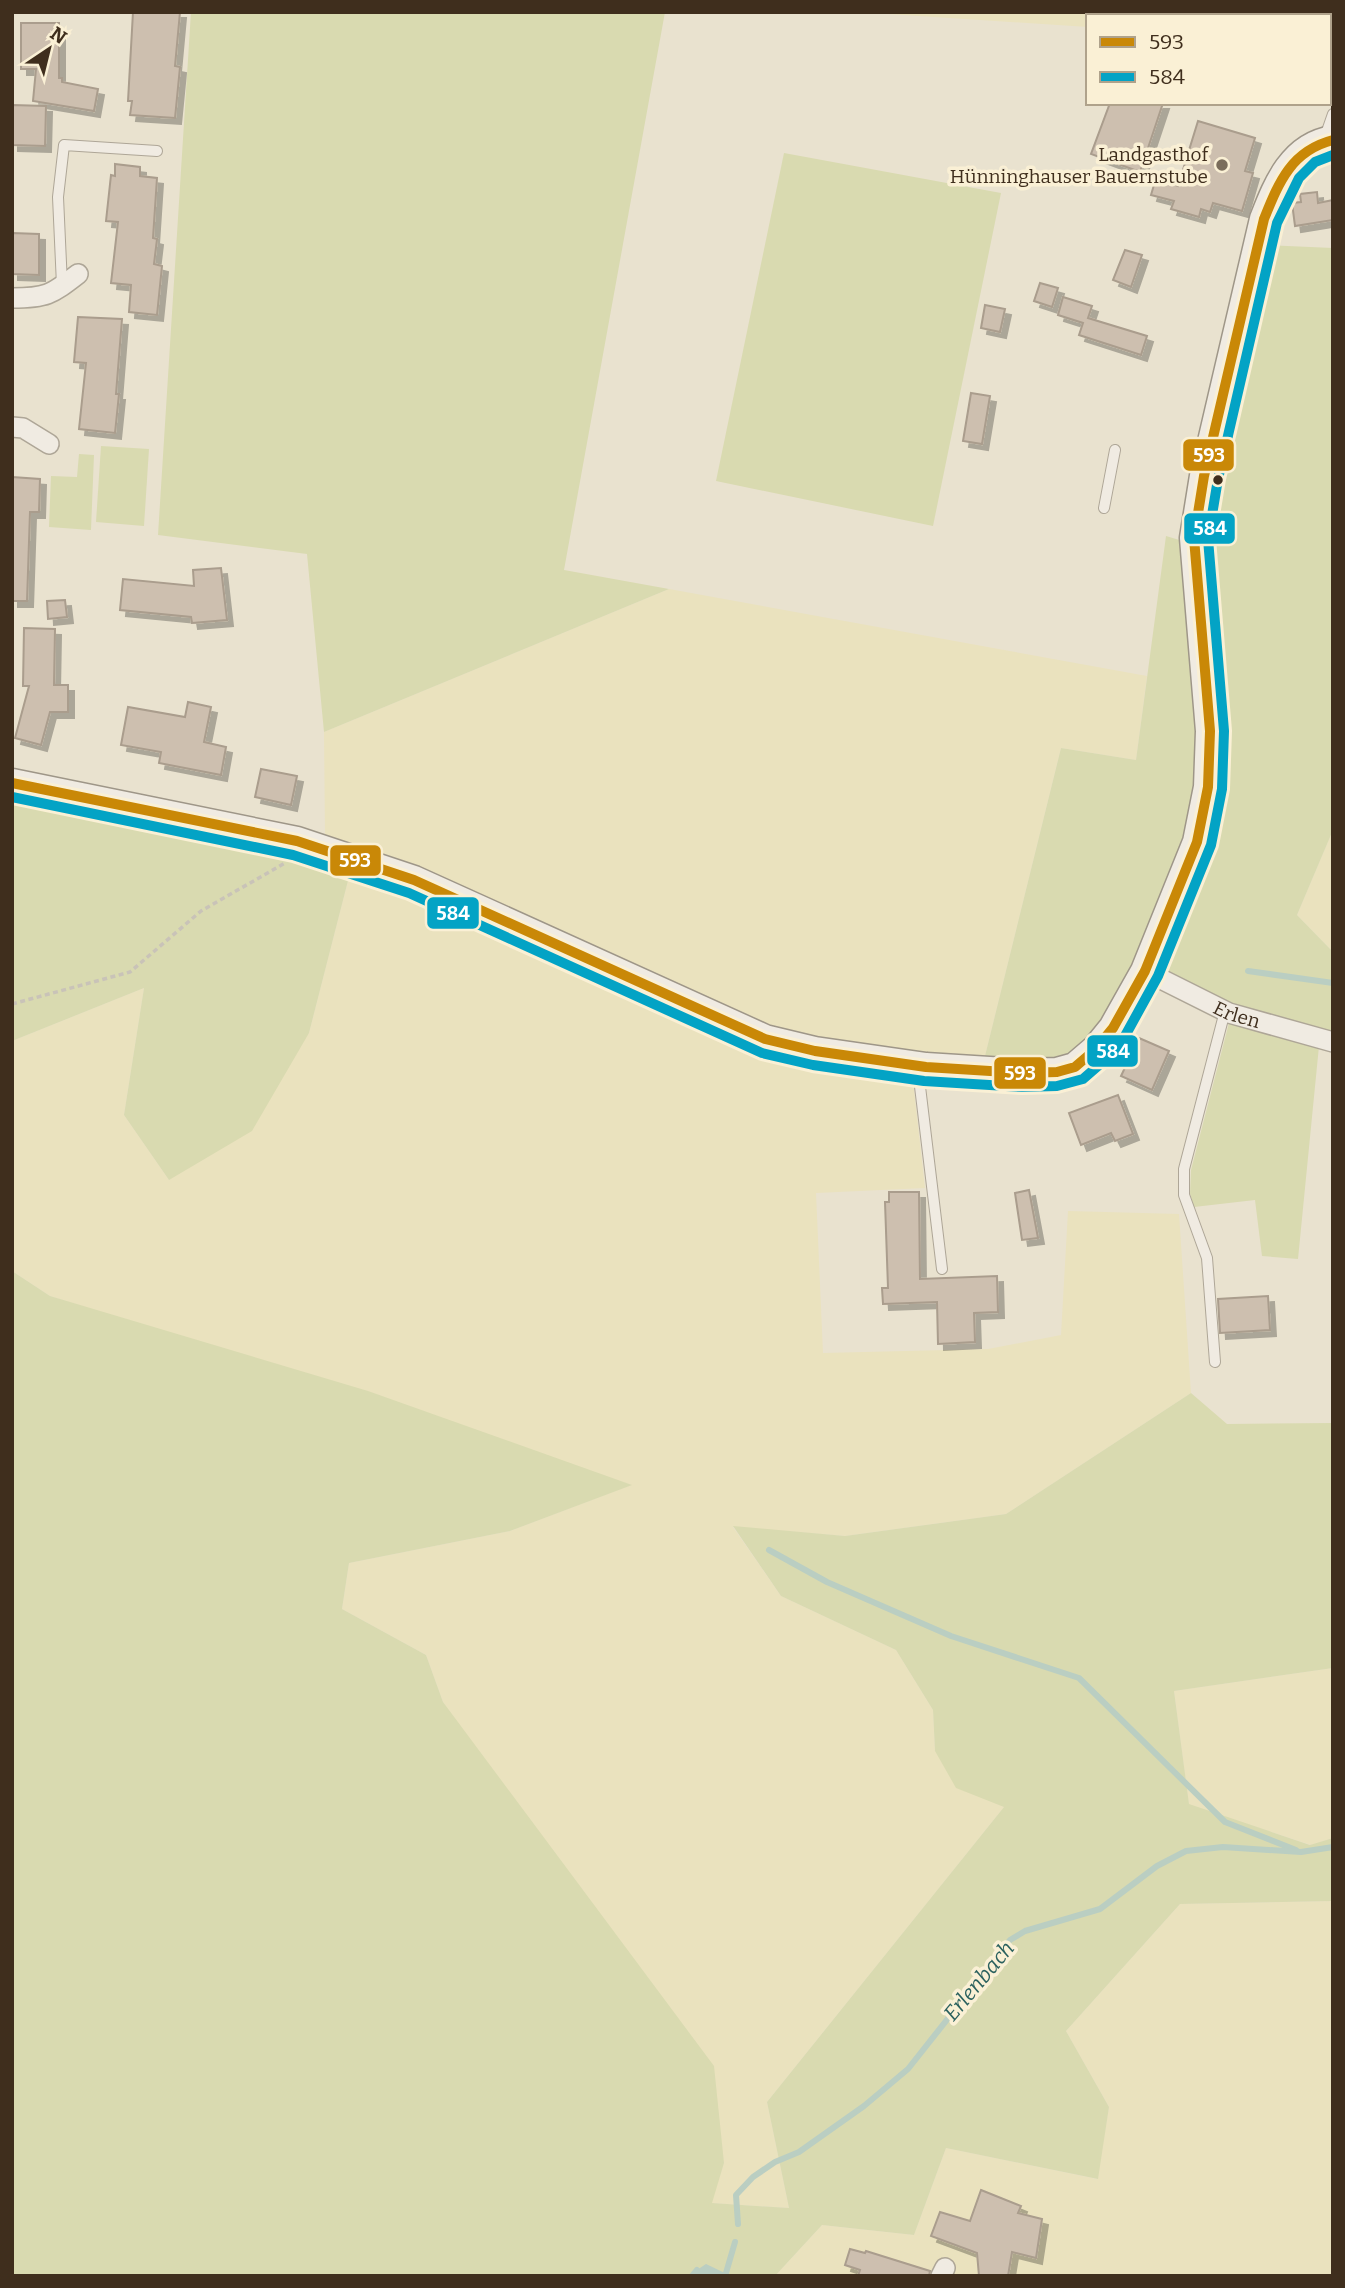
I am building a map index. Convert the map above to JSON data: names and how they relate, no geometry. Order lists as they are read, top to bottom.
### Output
{
  "streets": {
    "street": ["Erlen"]
  },
  "water": ["Erlenbach"],
  "places": ["Landgasthof Hünninghauser Bauernstube"],
  "lines": ["transit line 593", "transit line 584"],
  "legend": ["593", "584"],
  "north": "top right"
}
